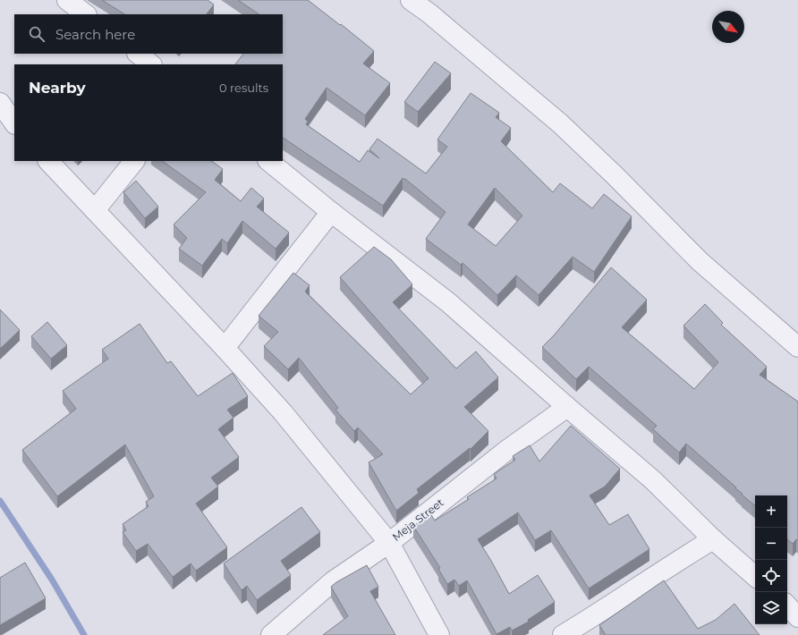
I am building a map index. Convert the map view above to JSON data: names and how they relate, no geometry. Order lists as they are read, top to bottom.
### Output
{
  "streets": {
    "street": ["Meja Street"]
  },
  "north": "bottom right",
  "page": {
    "search": "Search here",
    "heading": ["Nearby", "0 results"],
    "map_buttons": ["+", "−"]
  }
}
